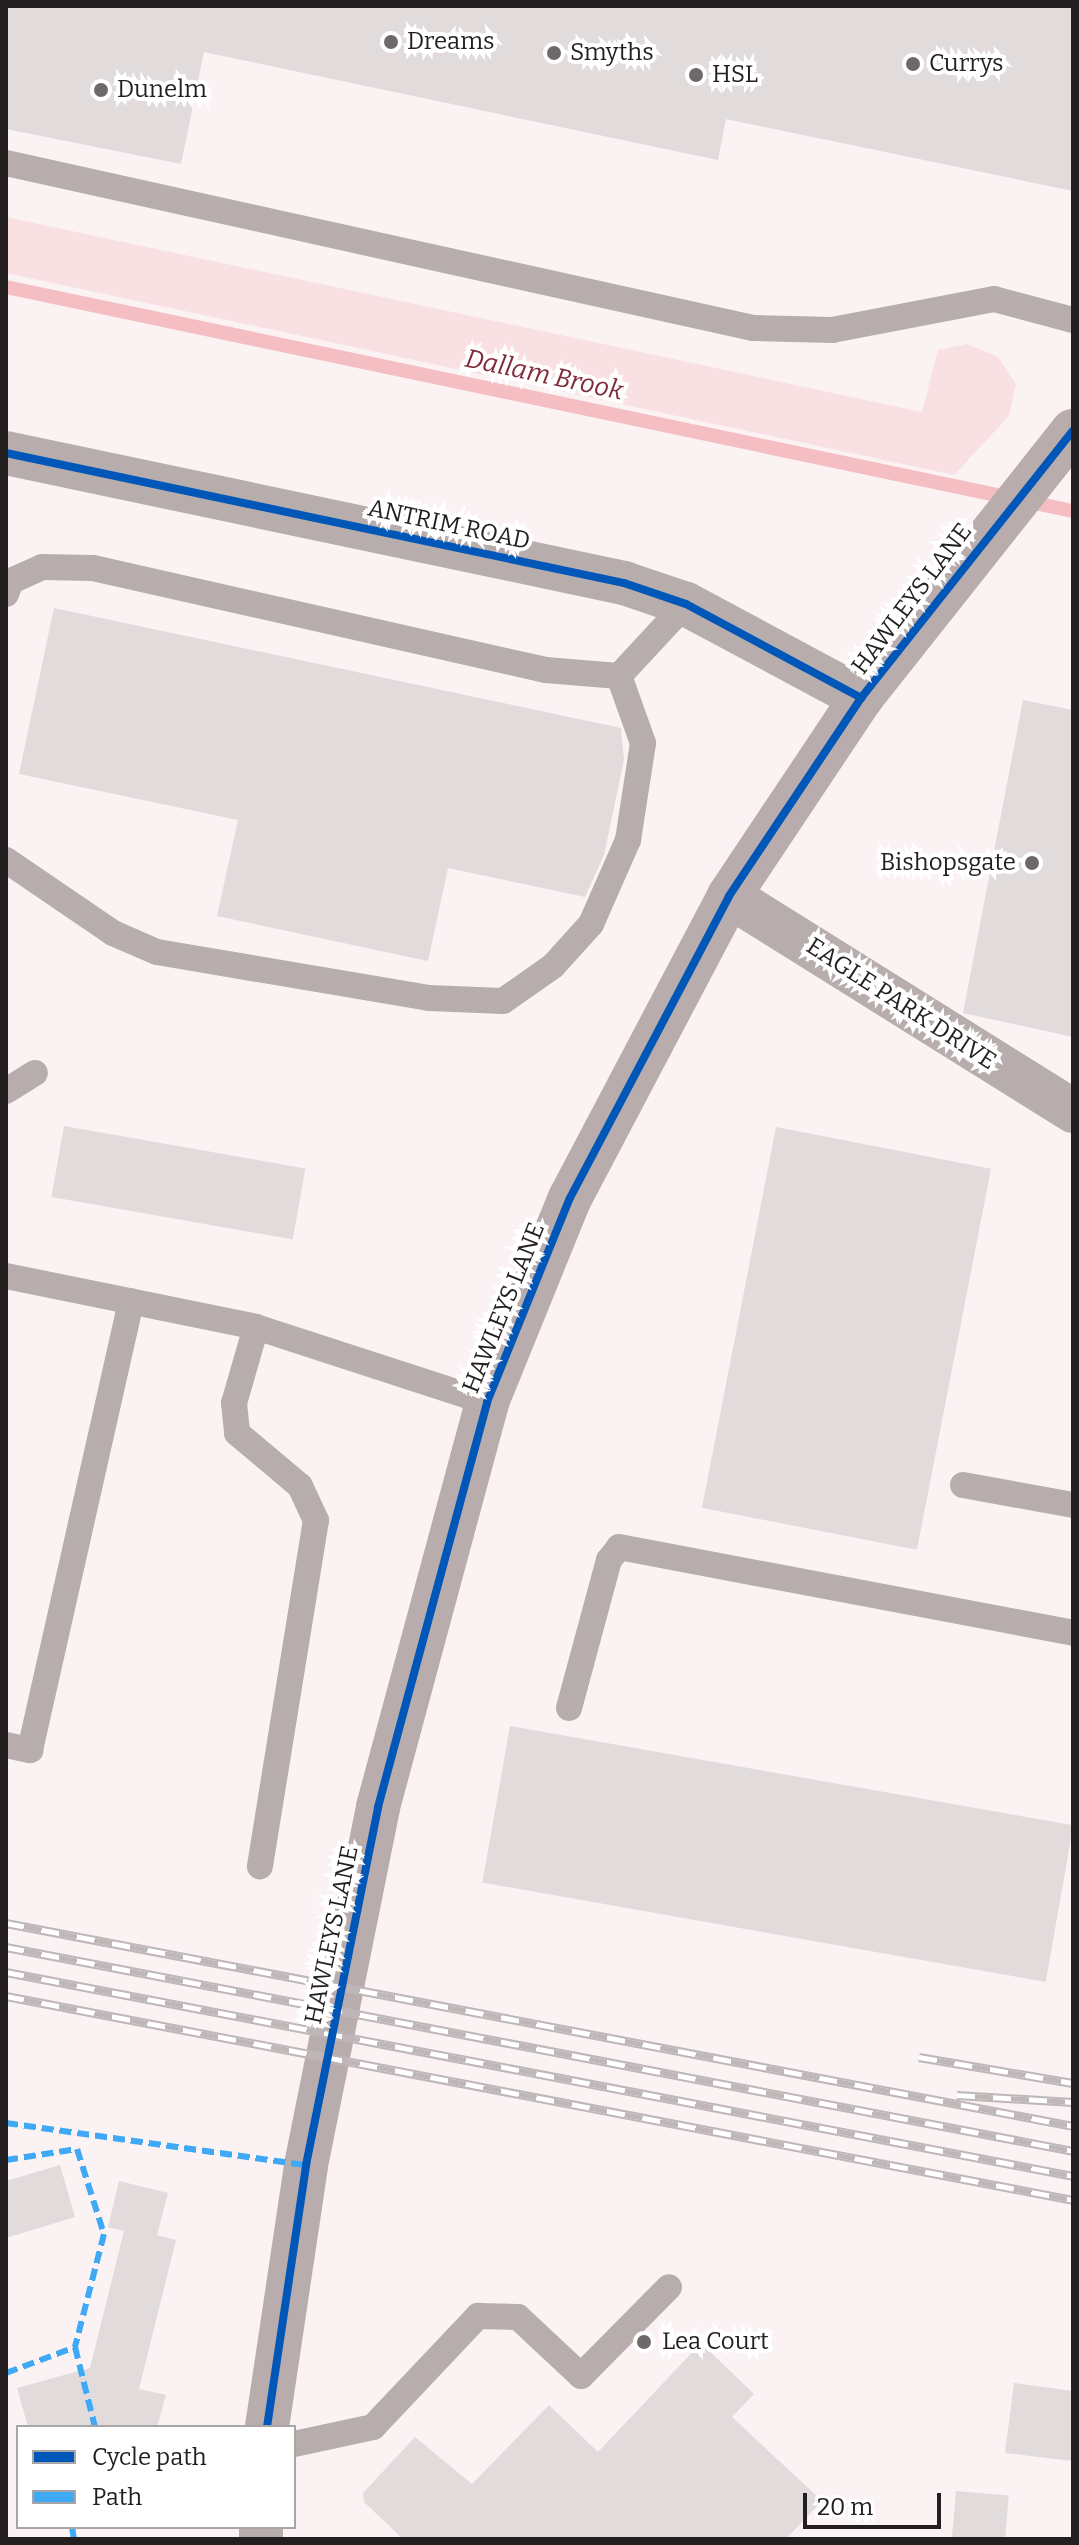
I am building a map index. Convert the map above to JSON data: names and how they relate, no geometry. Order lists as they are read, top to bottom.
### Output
{
  "streets": {
    "street": ["ANTRIM ROAD", "HAWLEYS LANE", "EAGLE PARK DRIVE"]
  },
  "crossings": [
    ["ANTRIM ROAD", "HAWLEYS LANE"],
    ["HAWLEYS LANE", "EAGLE PARK DRIVE"]
  ],
  "water": ["Dallam Brook"],
  "places": [
    "Dreams",
    "Smyths",
    "Currys",
    "HSL",
    "Dunelm",
    "Bishopsgate",
    "Lea Court"
  ],
  "legend": ["Cycle path", "Path"],
  "scale_bar": "20 m"
}
